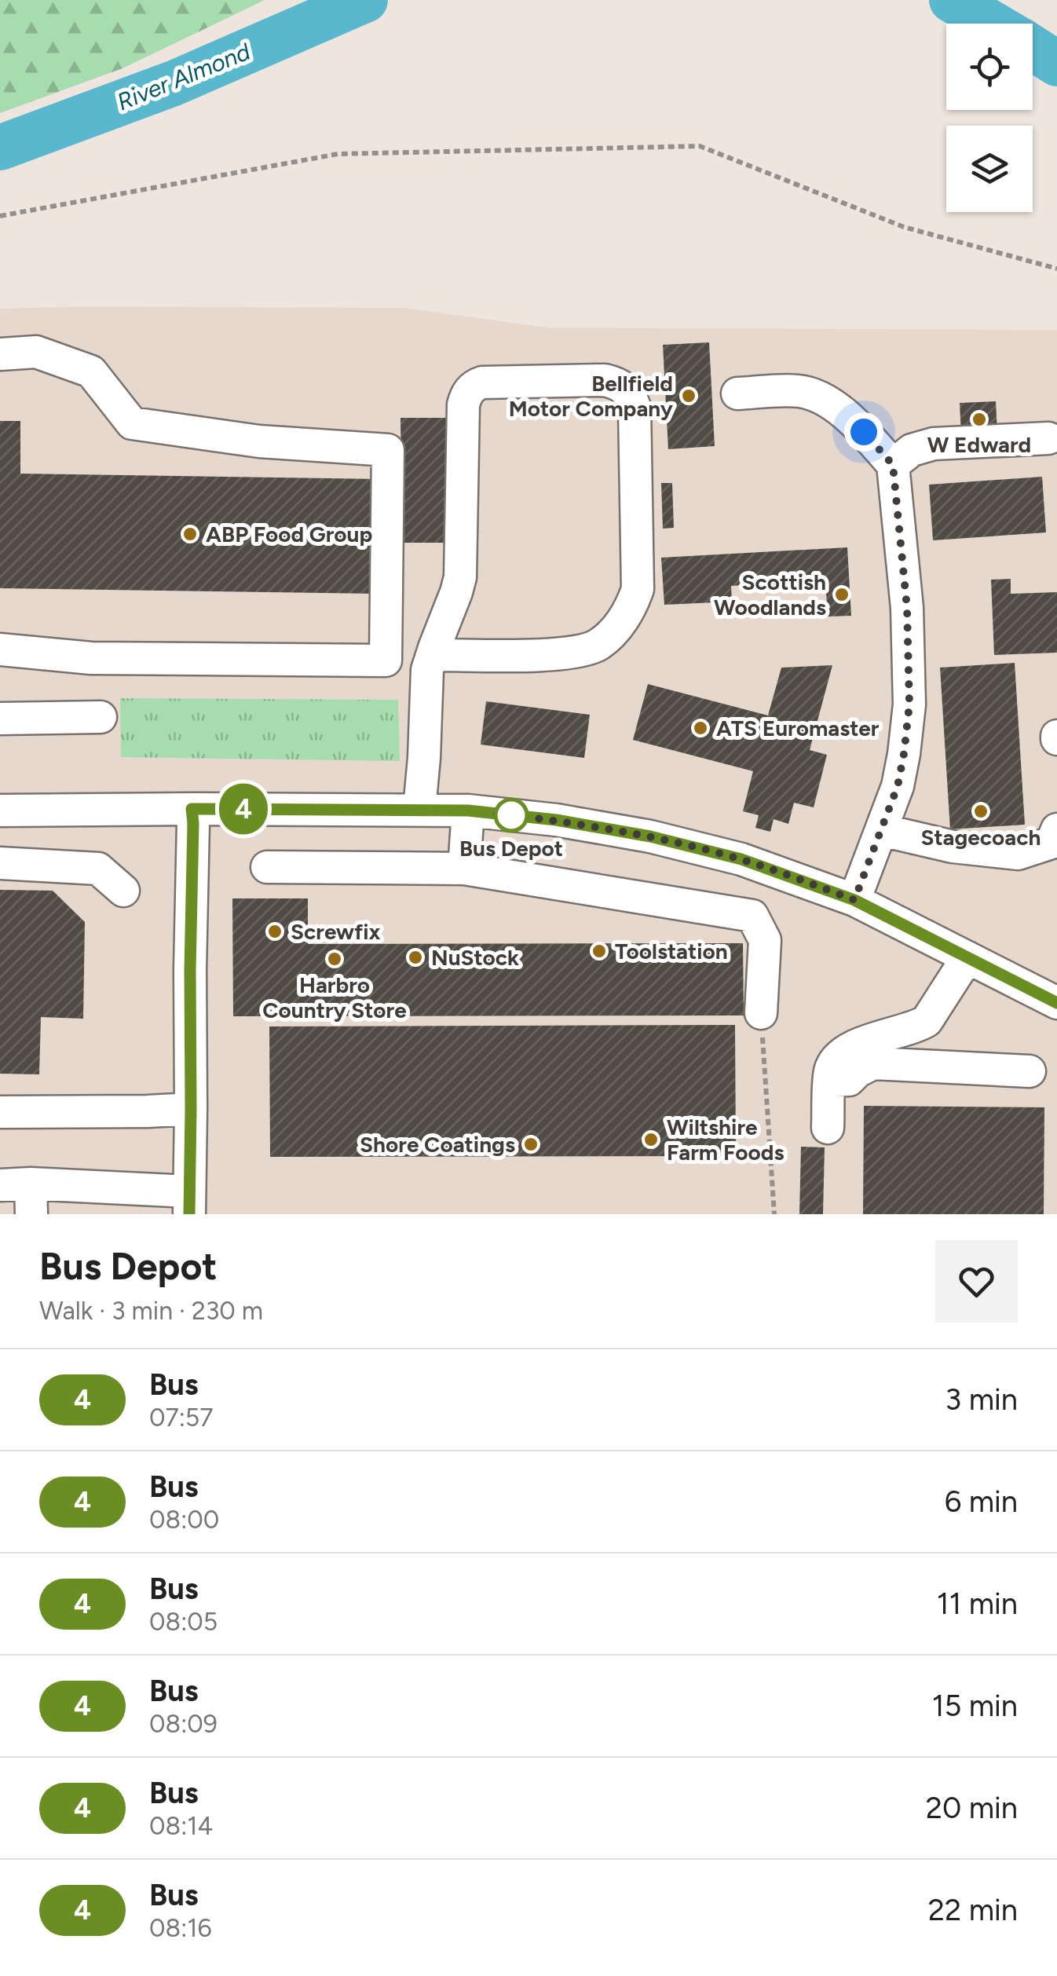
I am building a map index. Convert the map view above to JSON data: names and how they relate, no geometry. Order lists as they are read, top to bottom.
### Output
{
  "water": ["River Almond"],
  "places": [
    "Bellfield Motor Company",
    "W Edward",
    "ABP Food Group",
    "Scottish Woodlands",
    "ATS Euromaster",
    "Stagecoach",
    "Bus Depot",
    "Screwfix",
    "Toolstation",
    "NuStock",
    "Harbro Country Store",
    "Wiltshire Farm Foods",
    "Shore Coatings"
  ],
  "lines": ["bus line 4"],
  "page": {
    "on_map": "4",
    "heading": ["Bus Depot", "Walk · 3 min · 230 m"],
    "list": [
      {
        "mark": "4",
        "name": "Bus",
        "note": "07:57",
        "value": "3 min"
      },
      {
        "mark": "4",
        "name": "Bus",
        "note": "08:00",
        "value": "6 min"
      },
      {
        "mark": "4",
        "name": "Bus",
        "note": "08:05",
        "value": "11 min"
      },
      {
        "mark": "4",
        "name": "Bus",
        "note": "08:09",
        "value": "15 min"
      },
      {
        "mark": "4",
        "name": "Bus",
        "note": "08:14",
        "value": "20 min"
      },
      {
        "mark": "4",
        "name": "Bus",
        "note": "08:16",
        "value": "22 min"
      }
    ]
  }
}
